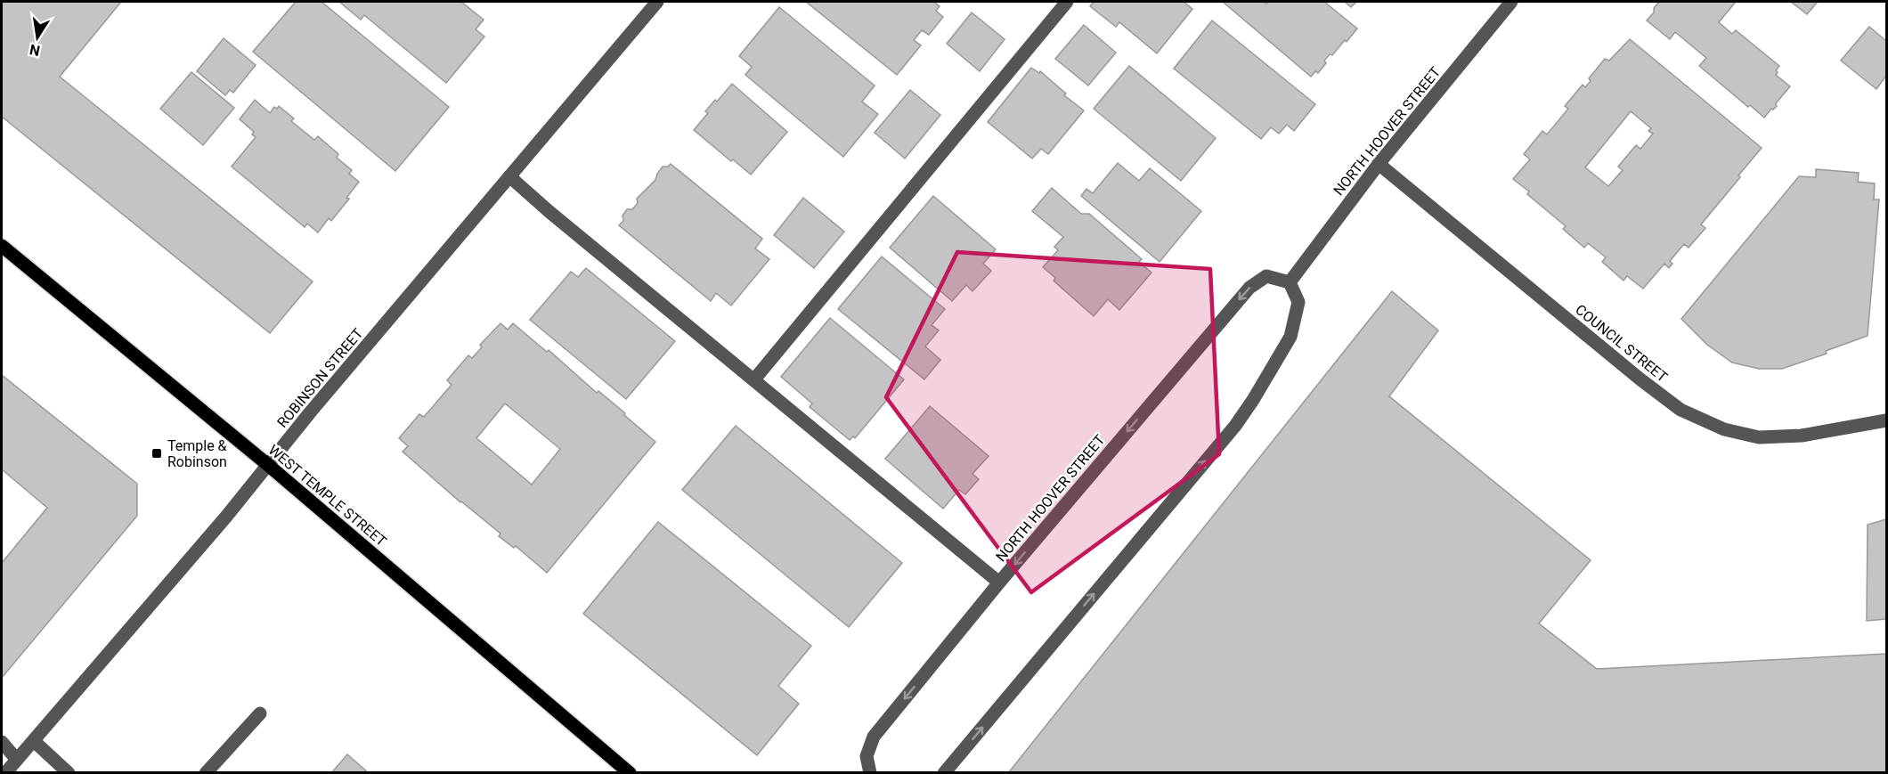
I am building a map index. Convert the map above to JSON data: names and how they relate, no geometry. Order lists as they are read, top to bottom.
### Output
{
  "streets": {
    "main road": ["WEST TEMPLE STREET"],
    "street": ["NORTH HOOVER STREET", "COUNCIL STREET", "ROBINSON STREET"]
  },
  "crossings": [
    ["NORTH HOOVER STREET", "COUNCIL STREET"],
    ["ROBINSON STREET", "WEST TEMPLE STREET"]
  ],
  "places": {
    "transit": ["Temple & Robinson"]
  },
  "north": "bottom"
}
